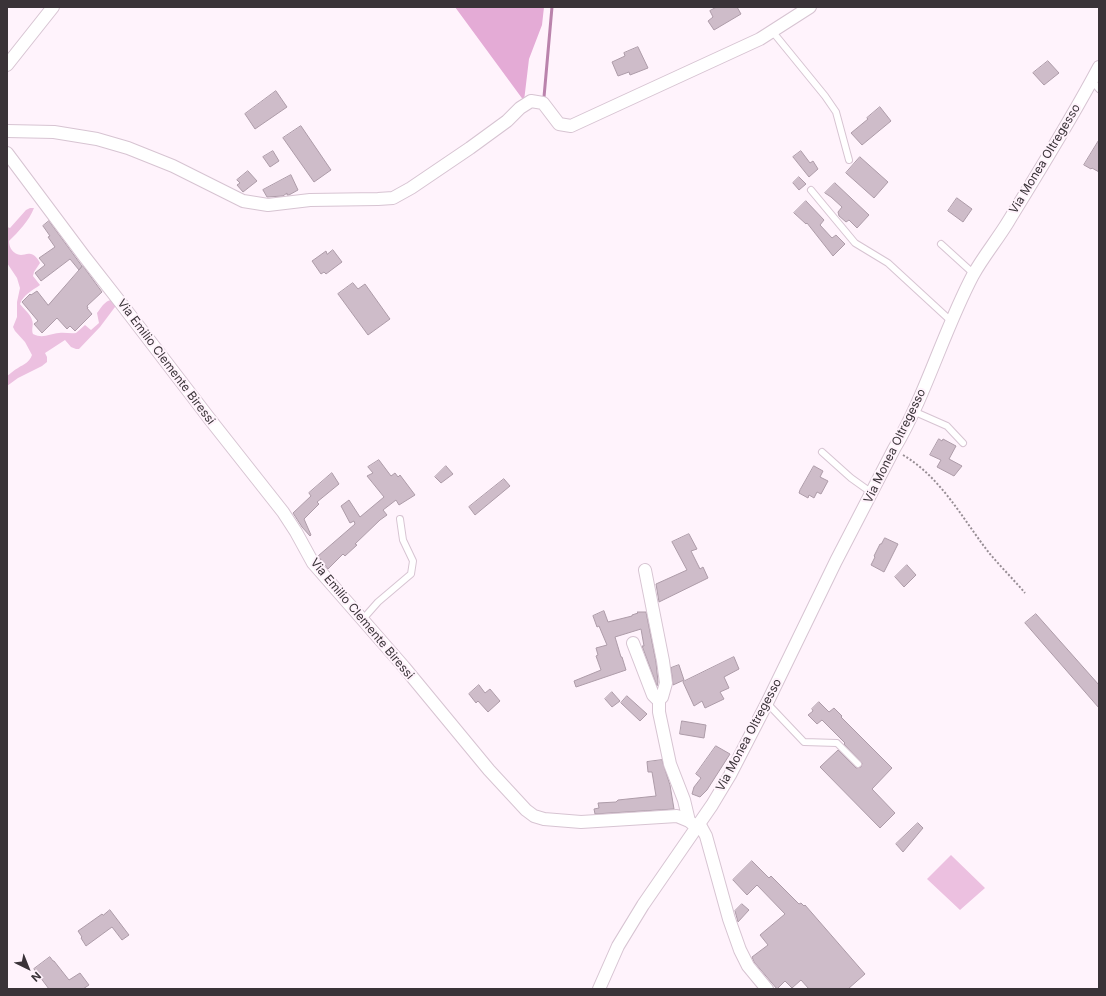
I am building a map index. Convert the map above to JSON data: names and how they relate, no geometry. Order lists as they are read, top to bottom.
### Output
{
  "streets": {
    "street": ["Via Monea Oltregesso", "Via Emilio Clemente Biressi"]
  },
  "crossings": [
    ["Via Monea Oltregesso", "Via Emilio Clemente Biressi"]
  ],
  "north": "bottom right"
}
